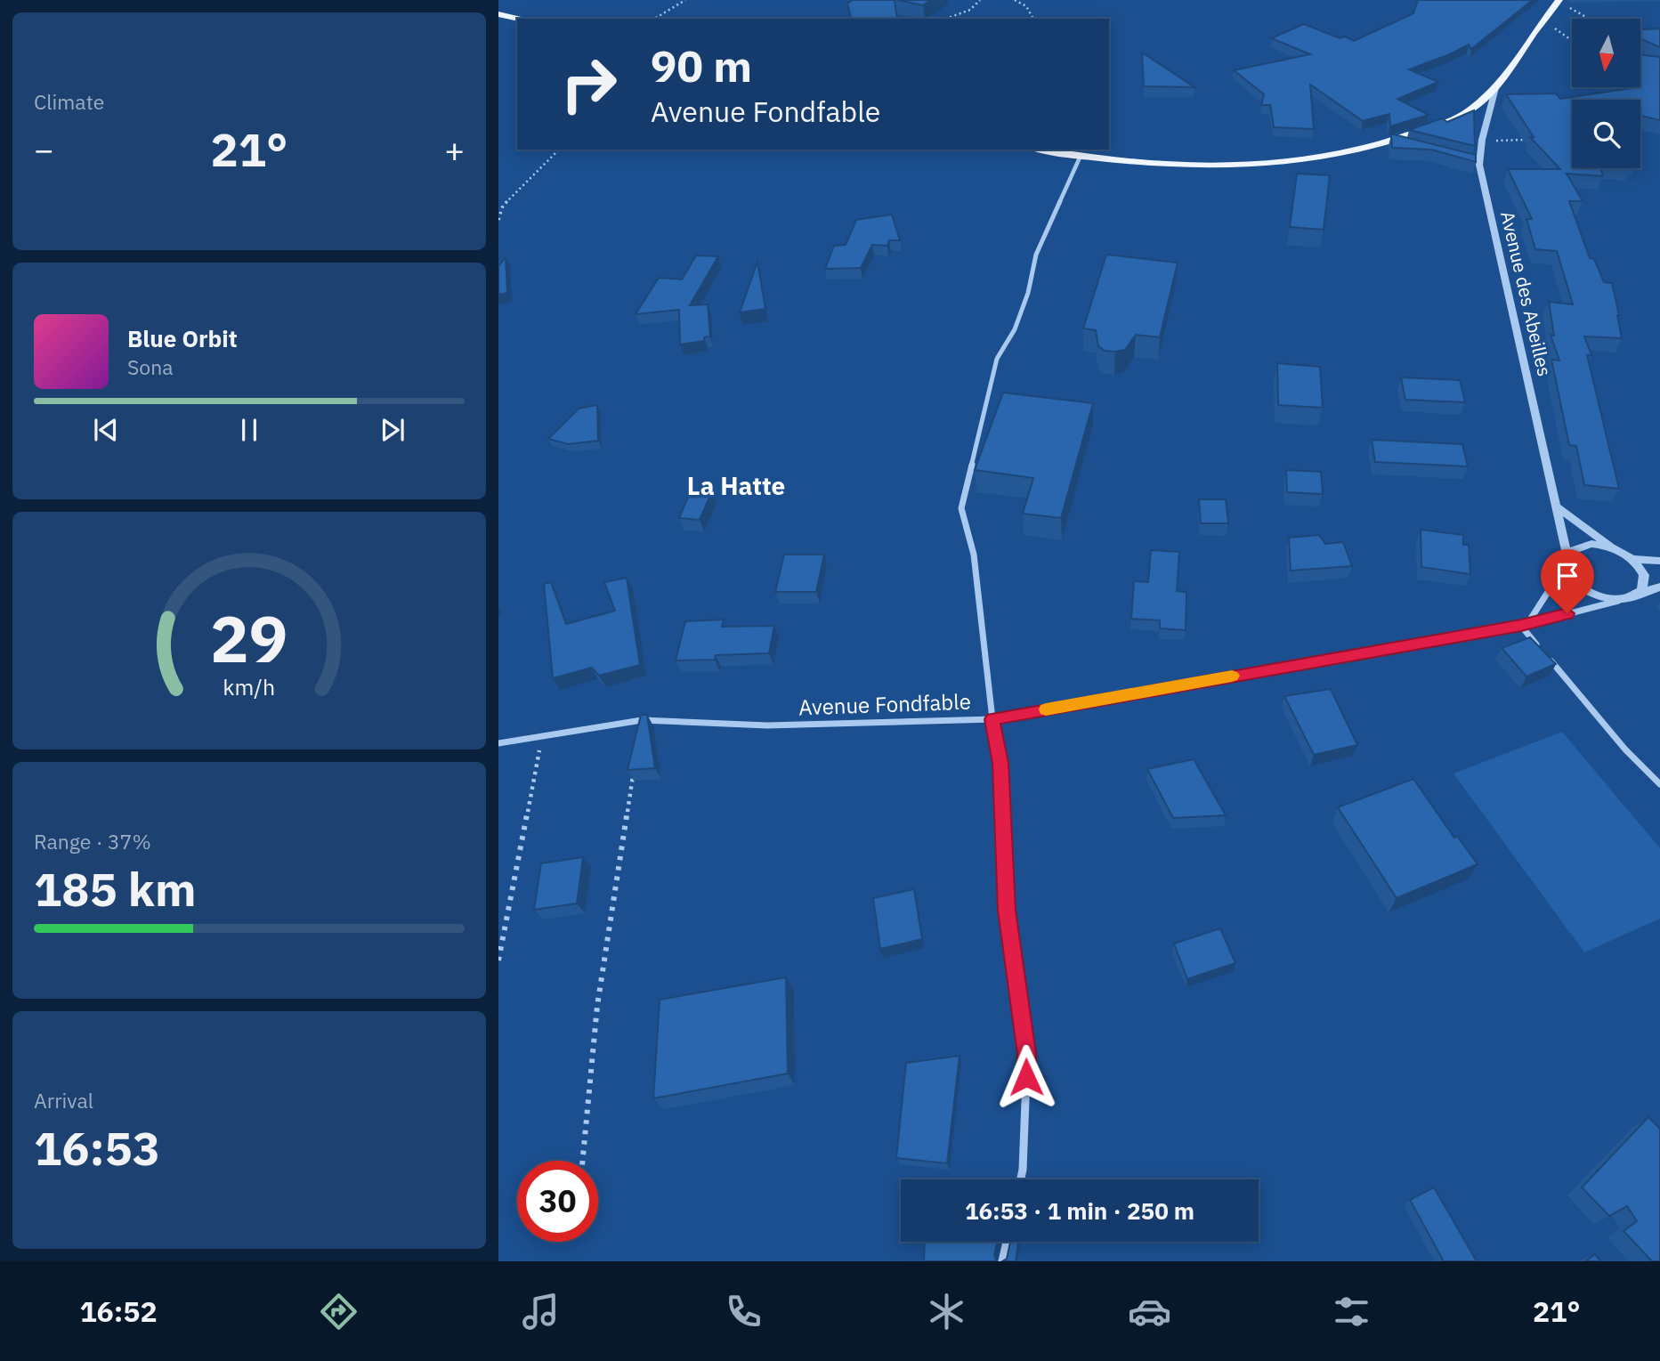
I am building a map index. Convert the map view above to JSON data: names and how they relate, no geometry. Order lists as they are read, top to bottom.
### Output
{
  "streets": {
    "street": ["Avenue des Abeilles", "Avenue Fondfable"]
  },
  "crossings": [
    ["Avenue des Abeilles", "Avenue Fondfable"]
  ],
  "districts": ["La Hatte"],
  "north": "bottom",
  "page": {
    "tile": [
      "Climate",
      ["Range · 37%", "185 km"],
      ["Arrival", "16:53"]
    ],
    "turn": ["90 m", "Avenue Fondfable"],
    "heat": ["−", "21°", "+"],
    "song": ["Blue Orbit", "Sona"],
    "limit": "30",
    "trip": "16:53 · 1 min · 250 m",
    "tabs": ["16:52", "21°"],
    "gauge": ["29", "km/h"]
  }
}
